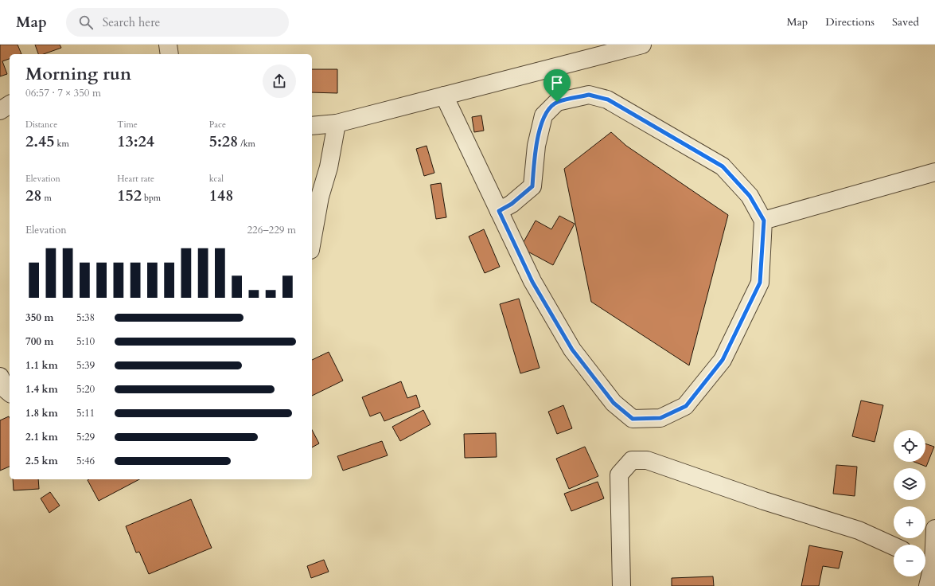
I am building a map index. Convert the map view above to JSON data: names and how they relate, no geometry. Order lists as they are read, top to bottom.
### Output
{
  "page": {
    "header": "Map",
    "search": "Search here",
    "nav": ["Map", "Directions", "Saved"],
    "heading": ["Morning run", "06:57 · 7 × 350 m"],
    "stats": [
      ["Distance", "2.45 km"],
      ["Time", "13:24"],
      ["Pace", "5:28 /km"],
      ["Elevation", "28 m"],
      ["Heart rate", "152 bpm"],
      ["kcal", "148"]
    ],
    "chart": ["Elevation", "226–229 m"],
    "list": [
      {
        "name": "350 m",
        "note": "5:38"
      },
      {
        "name": "700 m",
        "note": "5:10"
      },
      {
        "name": "1.1 km",
        "note": "5:39"
      },
      {
        "name": "1.4 km",
        "note": "5:20"
      },
      {
        "name": "1.8 km",
        "note": "5:11"
      },
      {
        "name": "2.1 km",
        "note": "5:29"
      },
      {
        "name": "2.5 km",
        "note": "5:46"
      }
    ],
    "map_buttons": ["+", "−"]
  }
}
